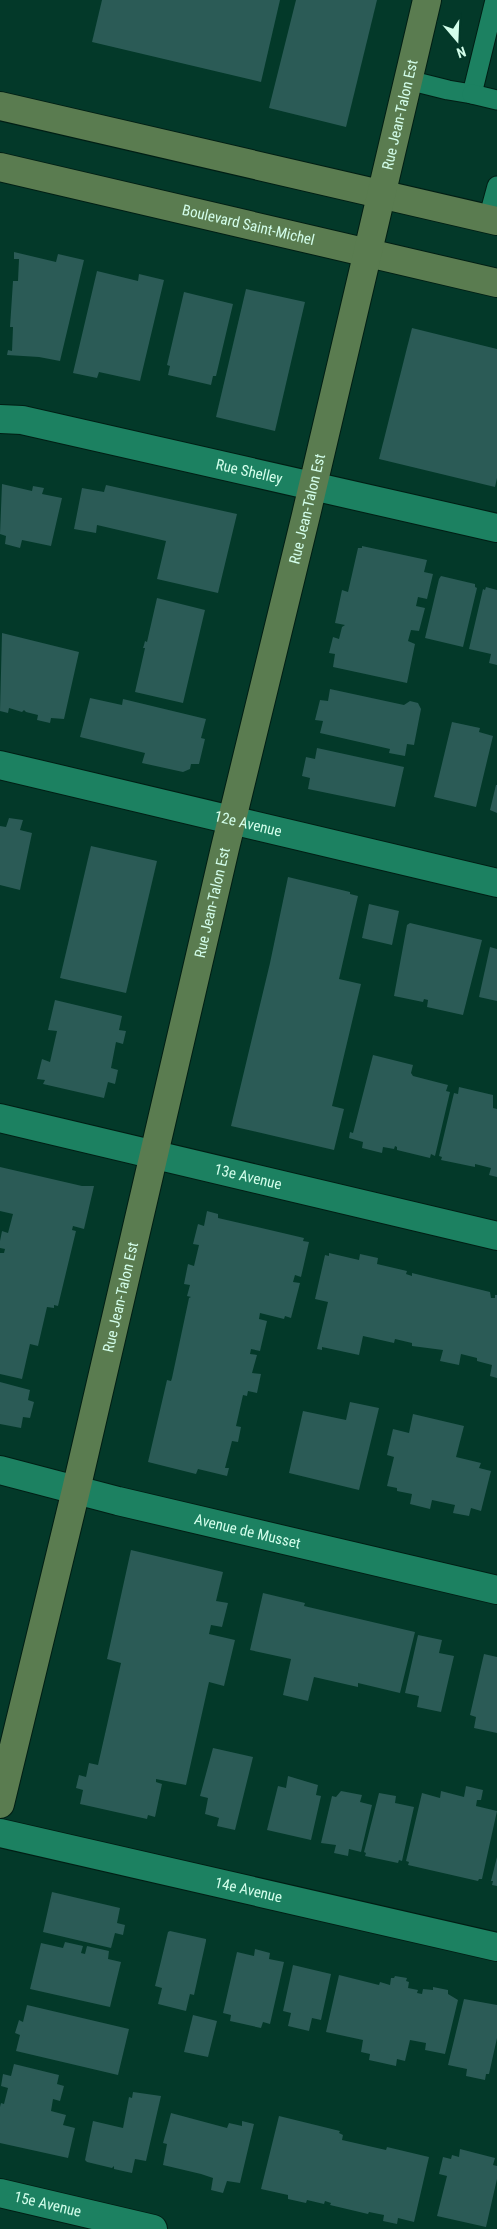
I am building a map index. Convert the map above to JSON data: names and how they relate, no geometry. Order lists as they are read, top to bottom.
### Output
{
  "streets": {
    "main road": ["Rue Jean-Talon Est", "Boulevard Saint-Michel"],
    "street": [
      "Rue Shelley",
      "12e Avenue",
      "13e Avenue",
      "Avenue de Musset",
      "14e Avenue",
      "15e Avenue"
    ]
  },
  "crossings": [
    ["Rue Jean-Talon Est", "Boulevard Saint-Michel"],
    ["Rue Jean-Talon Est", "Rue Shelley"],
    ["Rue Jean-Talon Est", "12e Avenue"],
    ["Rue Jean-Talon Est", "13e Avenue"],
    ["Rue Jean-Talon Est", "Avenue de Musset"]
  ],
  "north": "bottom"
}
